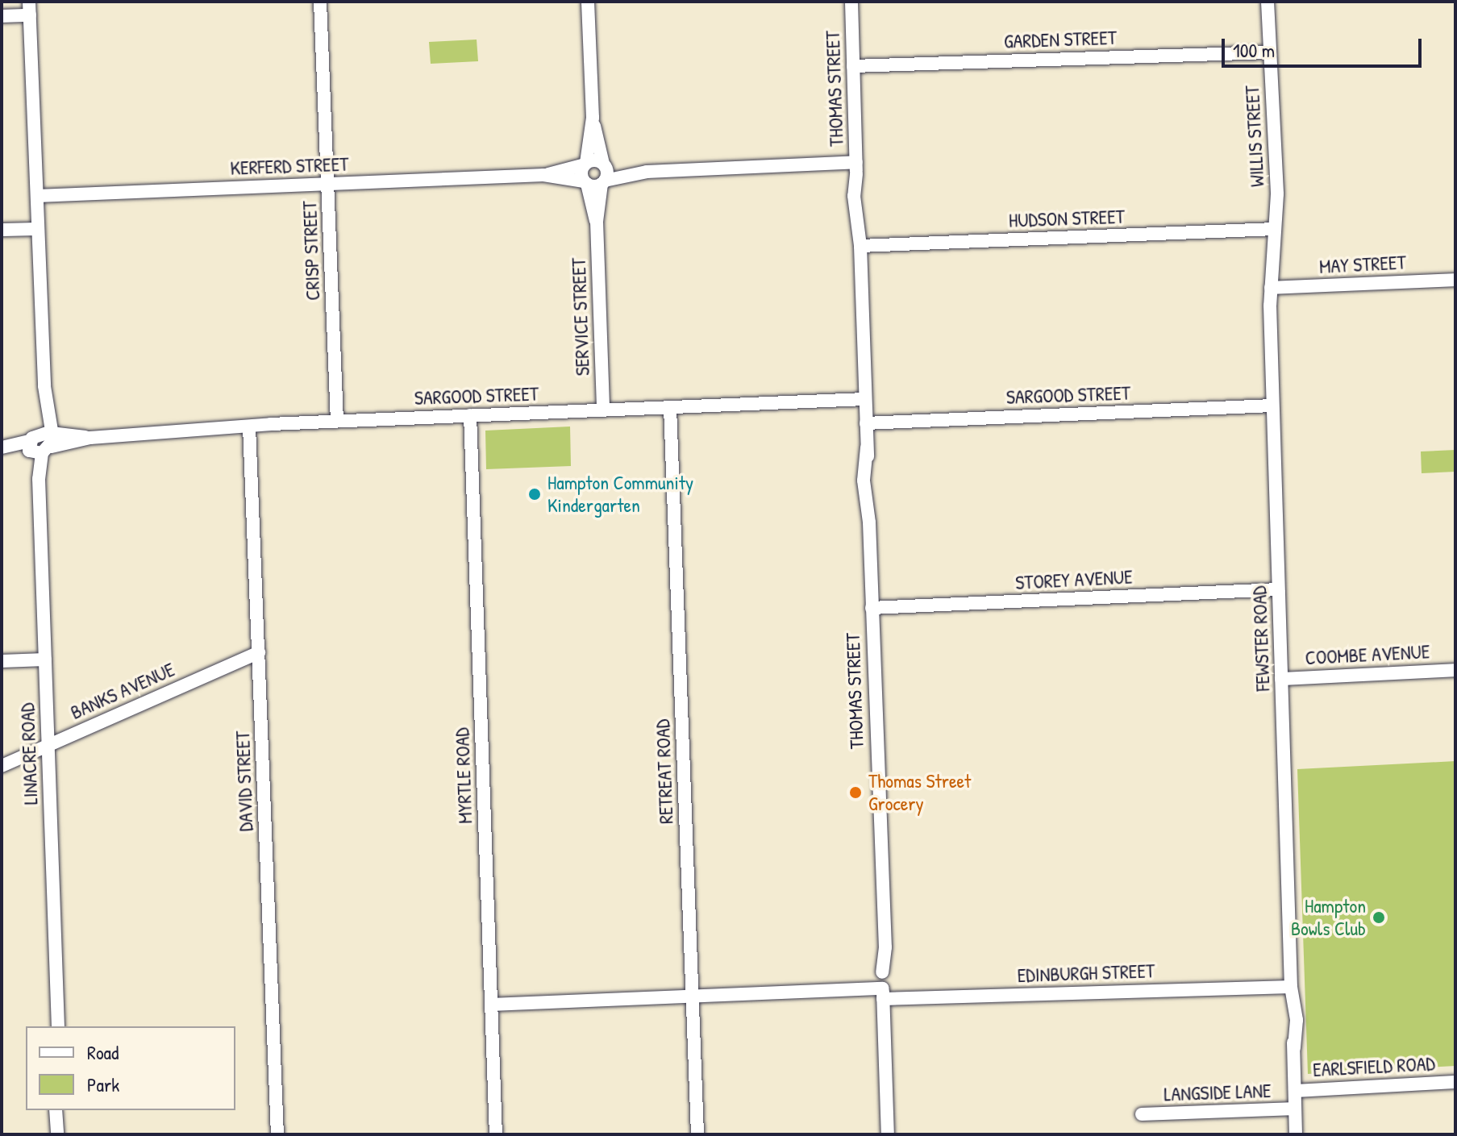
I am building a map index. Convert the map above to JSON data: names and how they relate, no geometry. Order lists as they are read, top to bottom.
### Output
{
  "streets": {
    "street": [
      "GARDEN STREET",
      "THOMAS STREET",
      "WILLIS STREET",
      "KERFERD STREET",
      "HUDSON STREET",
      "CRISP STREET",
      "MAY STREET",
      "SERVICE STREET",
      "SARGOOD STREET",
      "STOREY AVENUE",
      "FEWSTER ROAD",
      "COOMBE AVENUE",
      "BANKS AVENUE",
      "LINACRE ROAD",
      "RETREAT ROAD",
      "MYRTLE ROAD",
      "DAVID STREET",
      "EDINBURGH STREET",
      "EARLSFIELD ROAD",
      "LANGSIDE LANE"
    ]
  },
  "crossings": [
    ["GARDEN STREET", "THOMAS STREET"],
    ["GARDEN STREET", "WILLIS STREET"],
    ["THOMAS STREET", "HUDSON STREET"],
    ["THOMAS STREET", "SARGOOD STREET"],
    ["THOMAS STREET", "STOREY AVENUE"],
    ["THOMAS STREET", "EDINBURGH STREET"],
    ["WILLIS STREET", "HUDSON STREET"],
    ["WILLIS STREET", "MAY STREET"],
    ["WILLIS STREET", "FEWSTER ROAD"],
    ["KERFERD STREET", "CRISP STREET"],
    ["KERFERD STREET", "SERVICE STREET"],
    ["KERFERD STREET", "LINACRE ROAD"],
    ["CRISP STREET", "SARGOOD STREET"],
    ["MAY STREET", "FEWSTER ROAD"],
    ["SERVICE STREET", "SARGOOD STREET"],
    ["SARGOOD STREET", "FEWSTER ROAD"],
    ["SARGOOD STREET", "LINACRE ROAD"],
    ["SARGOOD STREET", "RETREAT ROAD"],
    ["SARGOOD STREET", "MYRTLE ROAD"],
    ["SARGOOD STREET", "DAVID STREET"],
    ["STOREY AVENUE", "FEWSTER ROAD"],
    ["FEWSTER ROAD", "COOMBE AVENUE"],
    ["FEWSTER ROAD", "EDINBURGH STREET"],
    ["FEWSTER ROAD", "EARLSFIELD ROAD"],
    ["FEWSTER ROAD", "LANGSIDE LANE"],
    ["BANKS AVENUE", "LINACRE ROAD"],
    ["BANKS AVENUE", "DAVID STREET"],
    ["RETREAT ROAD", "EDINBURGH STREET"],
    ["MYRTLE ROAD", "EDINBURGH STREET"]
  ],
  "places": ["Hampton Community Kindergarten", "Thomas Street Grocery", "Hampton Bowls Club"],
  "legend": ["Road", "Park"],
  "scale_bar": "100 m"
}
